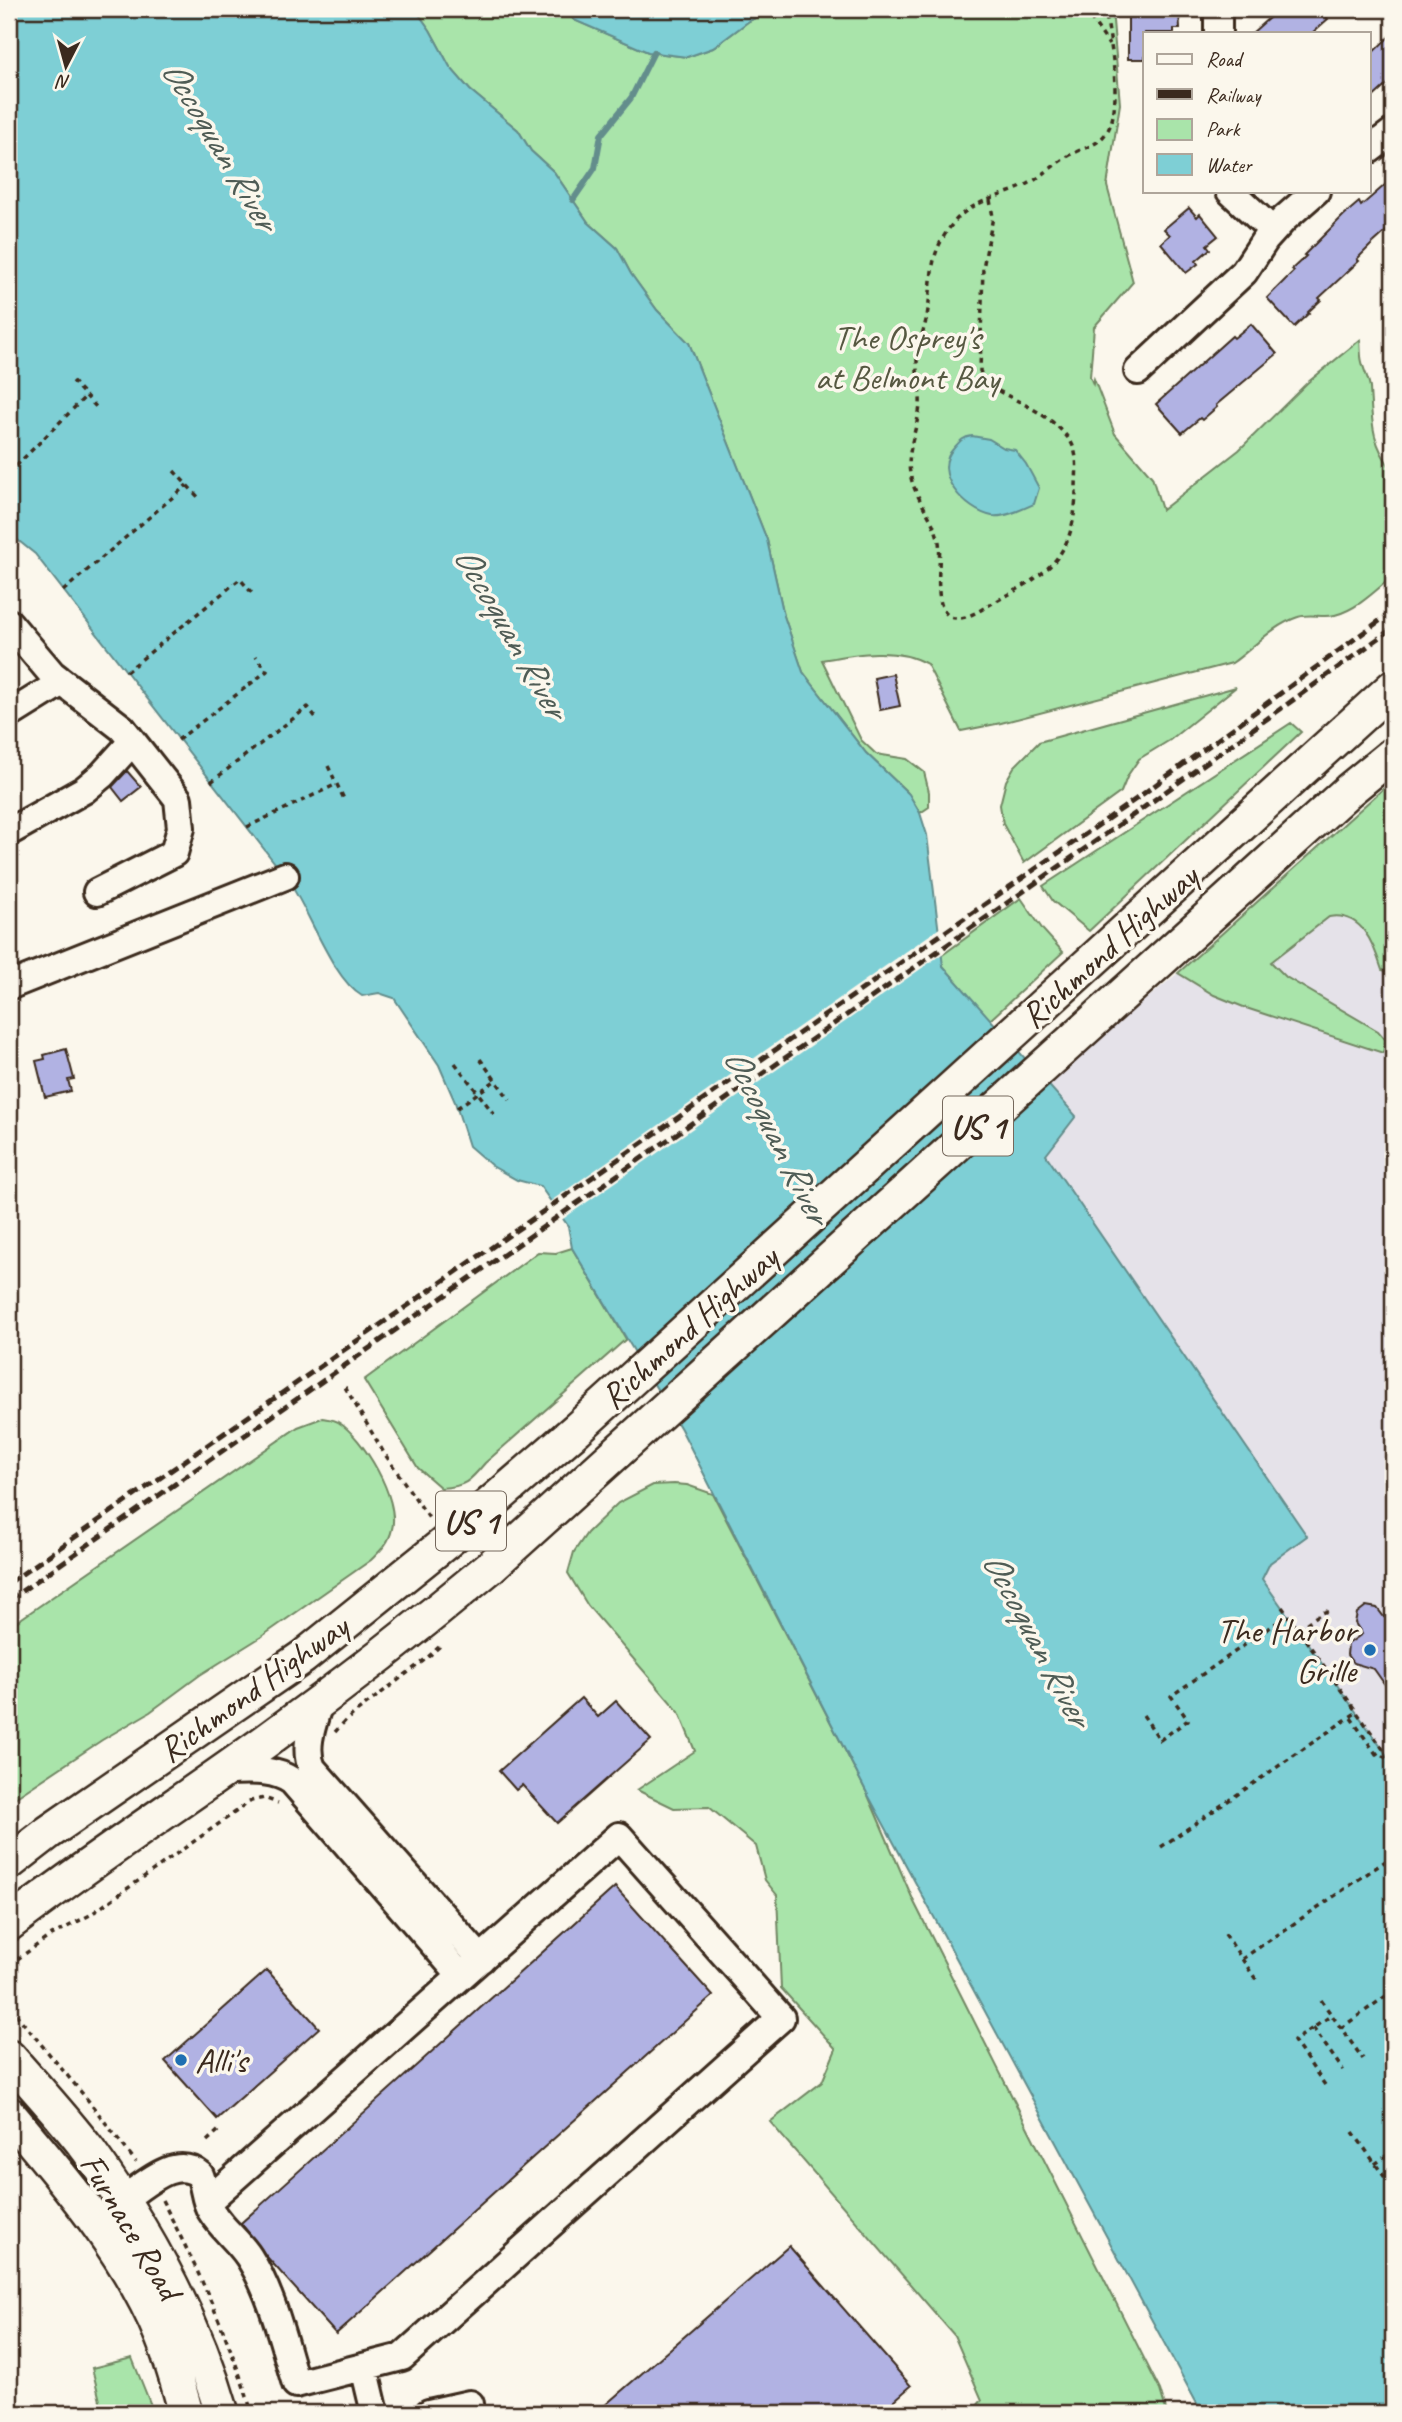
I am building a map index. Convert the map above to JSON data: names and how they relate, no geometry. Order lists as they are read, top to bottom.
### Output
{
  "streets": {
    "main road": ["Richmond Highway", "US 1", "Furnace Road"]
  },
  "water": ["Occoquan River"],
  "parks": ["The Osprey's at Belmont Bay"],
  "places": ["The Harbor Grille", "Alli's"],
  "legend": [
    "Road",
    "Railway",
    "Park",
    "Water"
  ],
  "north": "bottom"
}
